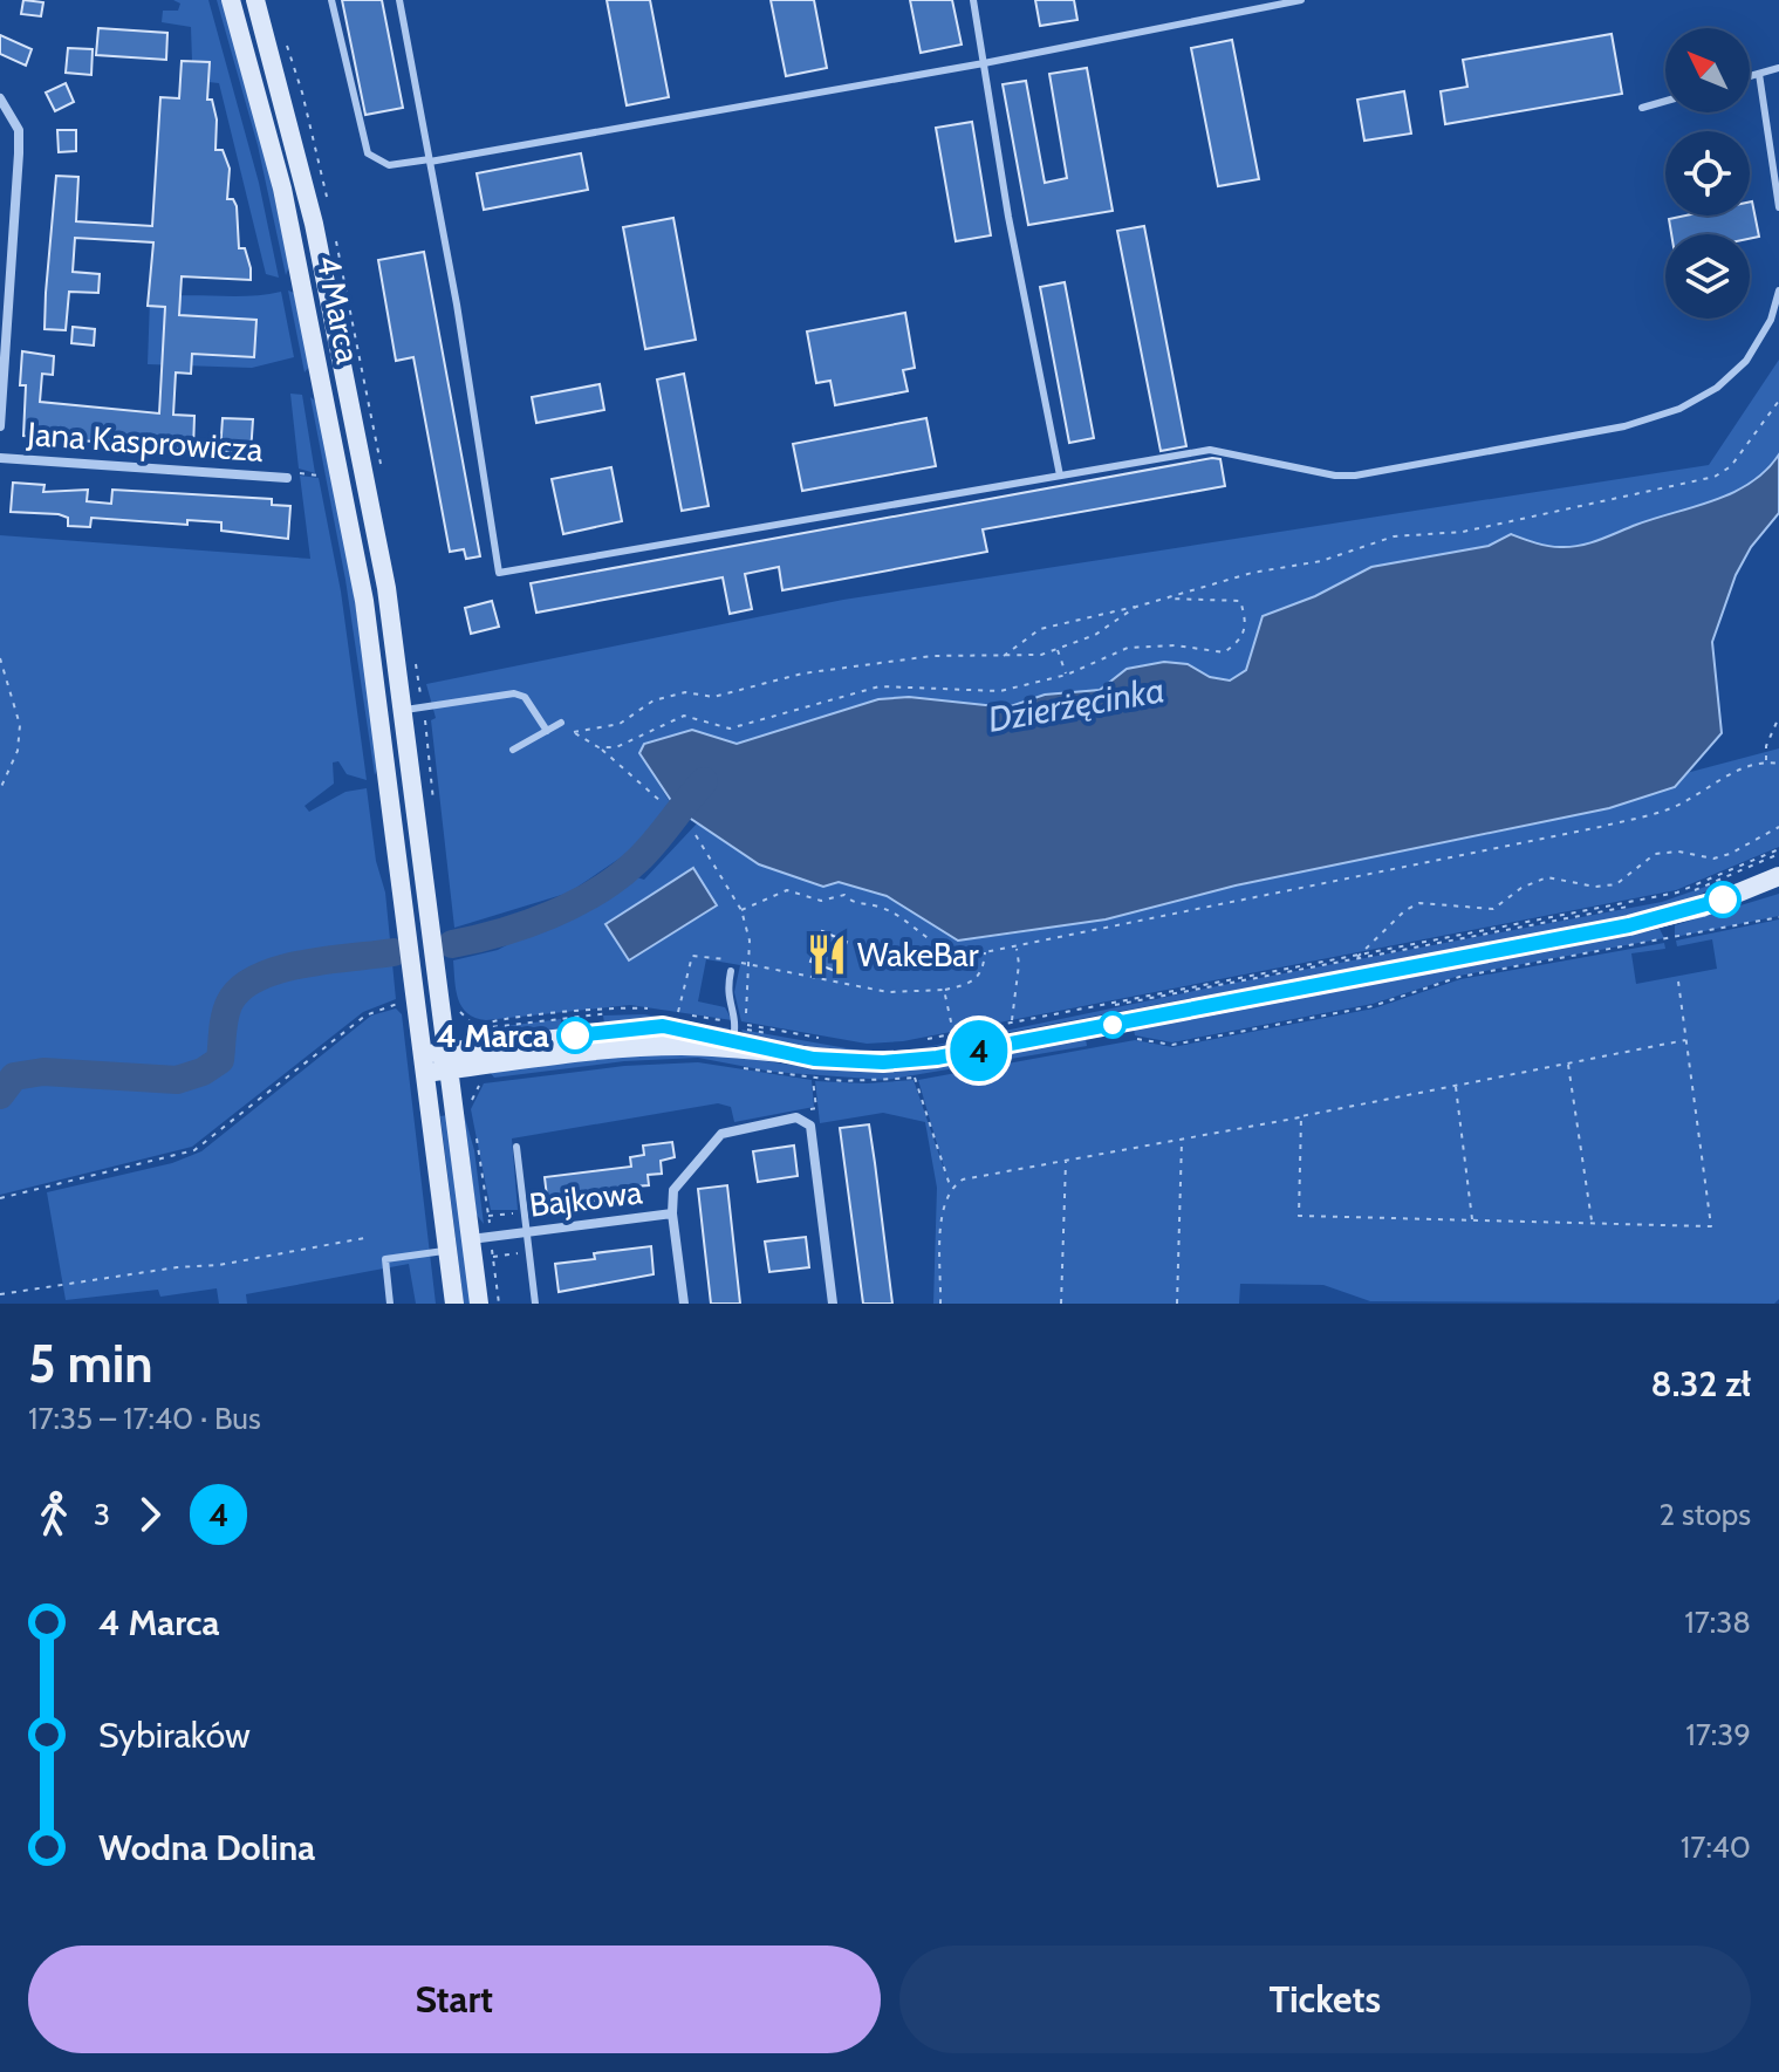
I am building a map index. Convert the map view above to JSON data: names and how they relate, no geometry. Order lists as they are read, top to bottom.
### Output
{
  "streets": {
    "main road": ["4 Marca"],
    "street": ["Jana Kasprowicza", "Bajkowa"]
  },
  "crossings": [
    ["4 Marca", "Bajkowa"]
  ],
  "water": ["Dzierżęcinka"],
  "places": {
    "restaurant": ["WakeBar"],
    "other": ["4 Marca"]
  },
  "lines": ["bus line 4"],
  "north": "top left",
  "page": {
    "on_map": "4",
    "heading": ["5 min", "17:35 – 17:40 · Bus", "8.32 zł"],
    "legs": ["3", "4", "2 stops"],
    "list": [
      {
        "name": "4 Marca",
        "value": "17:38"
      },
      {
        "name": "Sybiraków",
        "value": "17:39"
      },
      {
        "name": "Wodna Dolina",
        "value": "17:40"
      }
    ],
    "buttons": ["Start", "Tickets"]
  }
}
